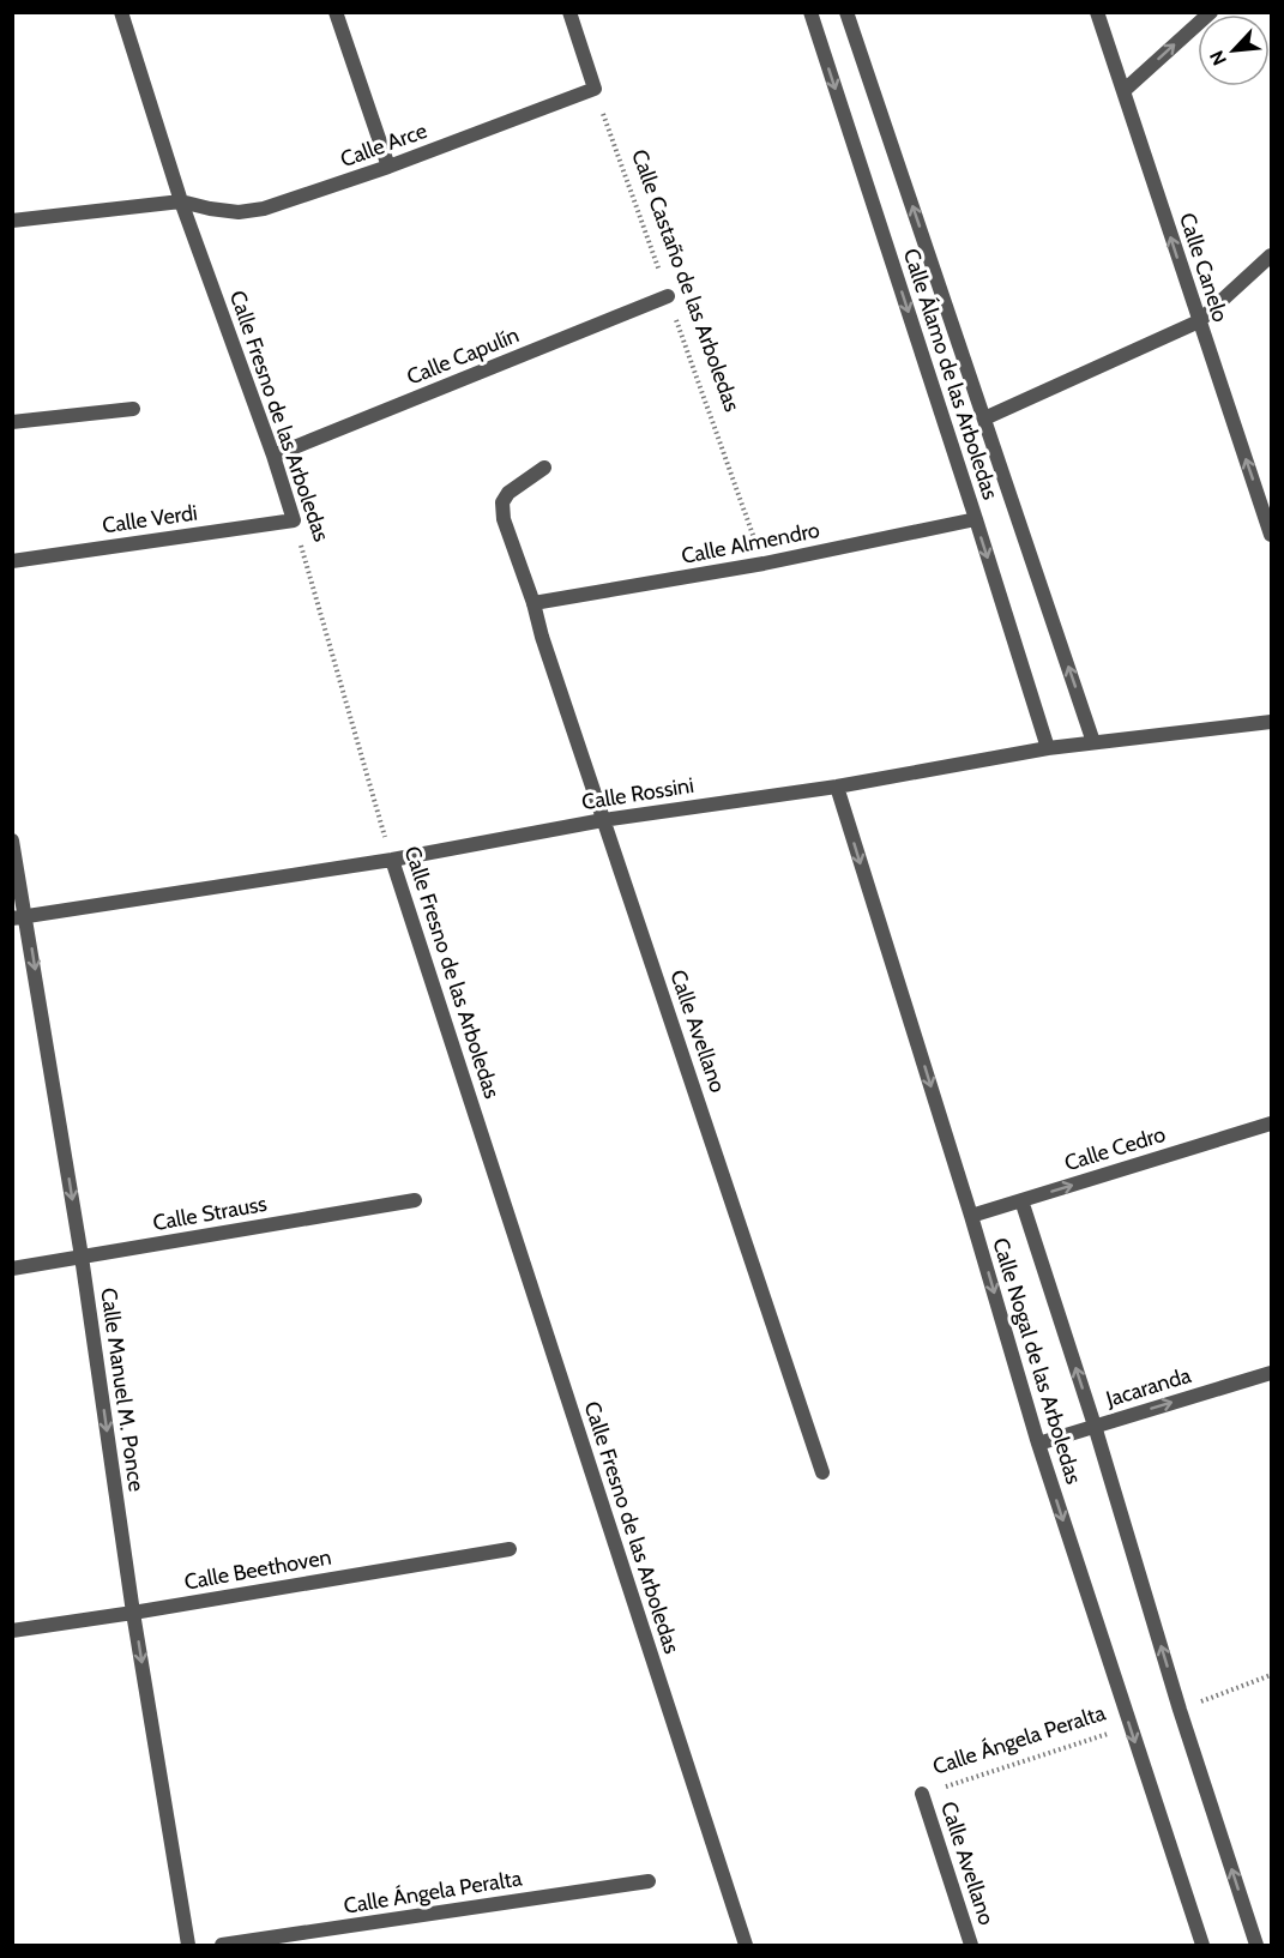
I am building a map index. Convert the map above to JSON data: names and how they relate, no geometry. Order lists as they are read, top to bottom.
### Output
{
  "streets": {
    "street": [
      "Calle Arce",
      "Calle Canelo",
      "Calle Capulín",
      "Calle Álamo de las Arboledas",
      "Calle Fresno de las Arboledas",
      "Calle Verdi",
      "Calle Almendro",
      "Calle Rossini",
      "Calle Avellano",
      "Calle Cedro",
      "Calle Strauss",
      "Calle Nogal de las Arboledas",
      "Jacaranda",
      "Calle Manuel M. Ponce",
      "Calle Beethoven",
      "Calle Ángela Peralta"
    ],
    "path": ["Calle Castaño de las Arboledas"]
  },
  "crossings": [
    ["Calle Arce", "Calle Castaño de las Arboledas"],
    ["Calle Arce", "Calle Fresno de las Arboledas"],
    ["Calle Castaño de las Arboledas", "Calle Capulín"],
    ["Calle Castaño de las Arboledas", "Calle Almendro"],
    ["Calle Capulín", "Calle Fresno de las Arboledas"],
    ["Calle Álamo de las Arboledas", "Calle Almendro"],
    ["Calle Álamo de las Arboledas", "Calle Rossini"],
    ["Calle Fresno de las Arboledas", "Calle Verdi"],
    ["Calle Fresno de las Arboledas", "Calle Rossini"],
    ["Calle Almendro", "Calle Avellano"],
    ["Calle Rossini", "Calle Avellano"],
    ["Calle Rossini", "Calle Nogal de las Arboledas"],
    ["Calle Rossini", "Calle Manuel M. Ponce"],
    ["Calle Avellano", "Calle Ángela Peralta"],
    ["Calle Cedro", "Calle Nogal de las Arboledas"],
    ["Calle Strauss", "Calle Manuel M. Ponce"],
    ["Calle Nogal de las Arboledas", "Jacaranda"],
    ["Calle Nogal de las Arboledas", "Calle Ángela Peralta"],
    ["Calle Manuel M. Ponce", "Calle Beethoven"]
  ],
  "one_way": [
    "Calle Canelo",
    "Calle Cedro",
    "Jacaranda",
    "Calle Manuel M. Ponce"
  ],
  "north": "bottom left"
}
